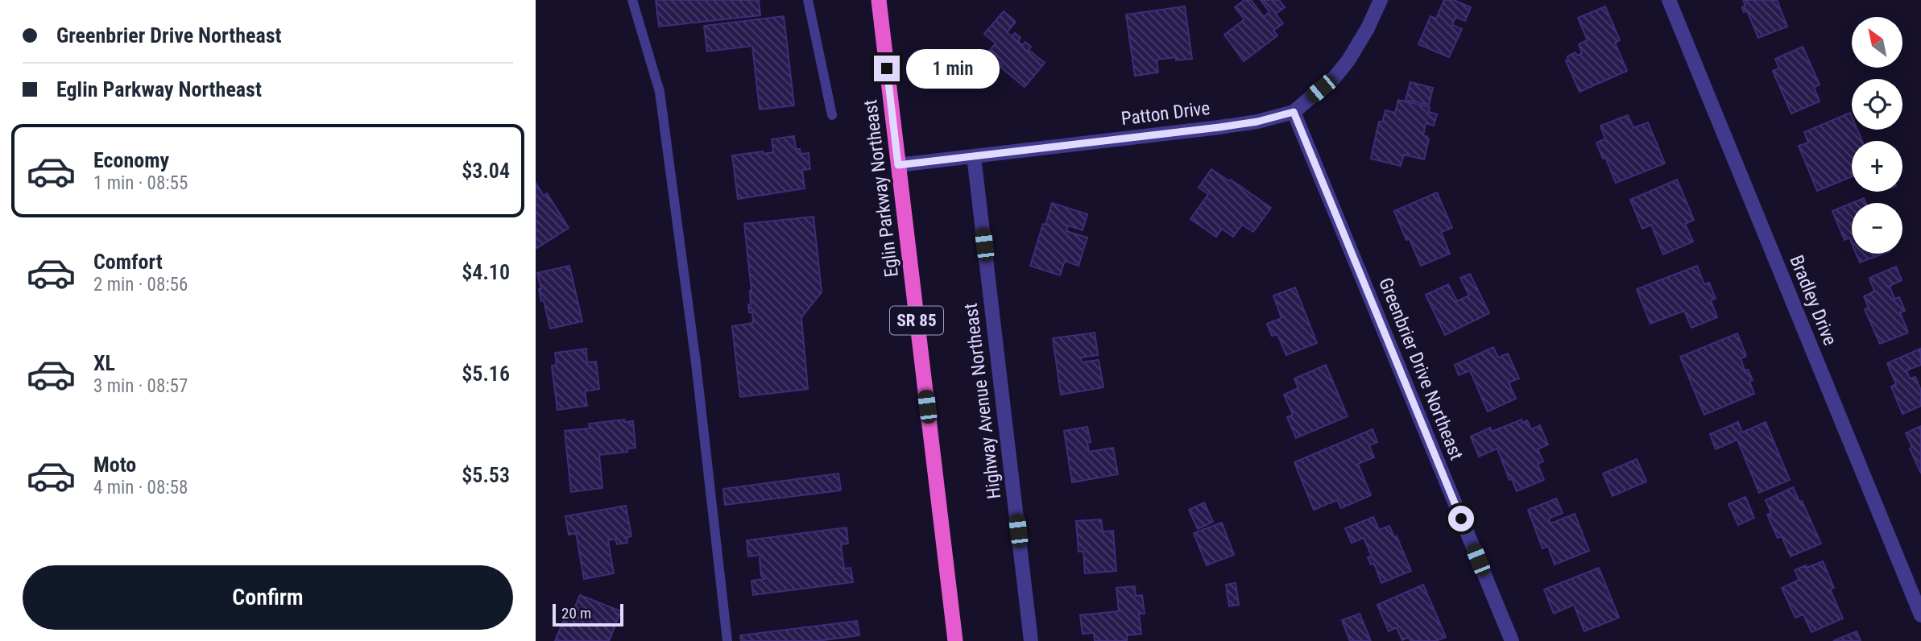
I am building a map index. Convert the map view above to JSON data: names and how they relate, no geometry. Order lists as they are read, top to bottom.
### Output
{
  "streets": {
    "highway": ["Eglin Parkway Northeast", "SR 85"],
    "street": [
      "Patton Drive",
      "Bradley Drive",
      "Greenbrier Drive Northeast",
      "Highway Avenue Northeast"
    ]
  },
  "crossings": [
    ["Patton Drive", "Eglin Parkway Northeast"],
    ["Patton Drive", "Greenbrier Drive Northeast"],
    ["Patton Drive", "Highway Avenue Northeast"]
  ],
  "scale_bar": "20 m",
  "north": "top left",
  "page": {
    "banner": ["Greenbrier Drive Northeast", "Eglin Parkway Northeast"],
    "map_buttons": ["+", "−"],
    "bubble": "1 min",
    "list": [
      {
        "name": "Economy",
        "note": "1 min · 08:55",
        "value": "$3.04"
      },
      {
        "name": "Comfort",
        "note": "2 min · 08:56",
        "value": "$4.10"
      },
      {
        "name": "XL",
        "note": "3 min · 08:57",
        "value": "$5.16"
      },
      {
        "name": "Moto",
        "note": "4 min · 08:58",
        "value": "$5.53"
      }
    ],
    "buttons": "Confirm",
    "scale": "20 m"
  }
}
